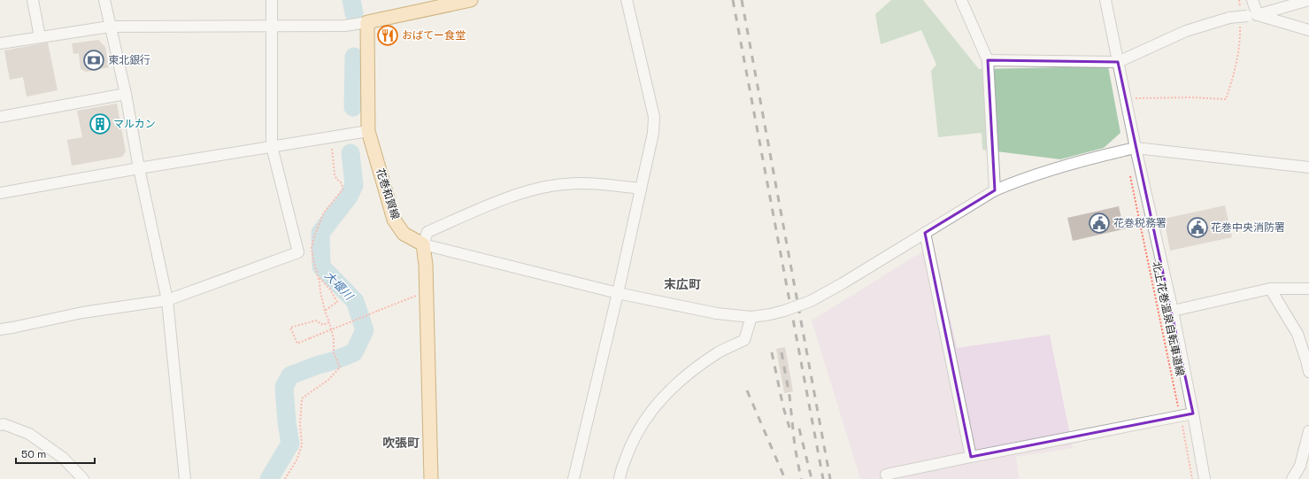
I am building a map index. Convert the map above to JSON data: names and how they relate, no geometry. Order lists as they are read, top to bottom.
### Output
{
  "streets": {
    "main road": ["花巻和賀線"],
    "path": ["北上花巻温泉自転車道線"]
  },
  "districts": ["末広町", "吹張町"],
  "water": ["大堰川"],
  "places": {
    "restaurant": ["おばてー食堂"],
    "bank": ["東北銀行"],
    "building": ["マルカン"],
    "public building": ["花巻税務署", "花巻中央消防署"]
  },
  "scale_bar": "50 m"
}
